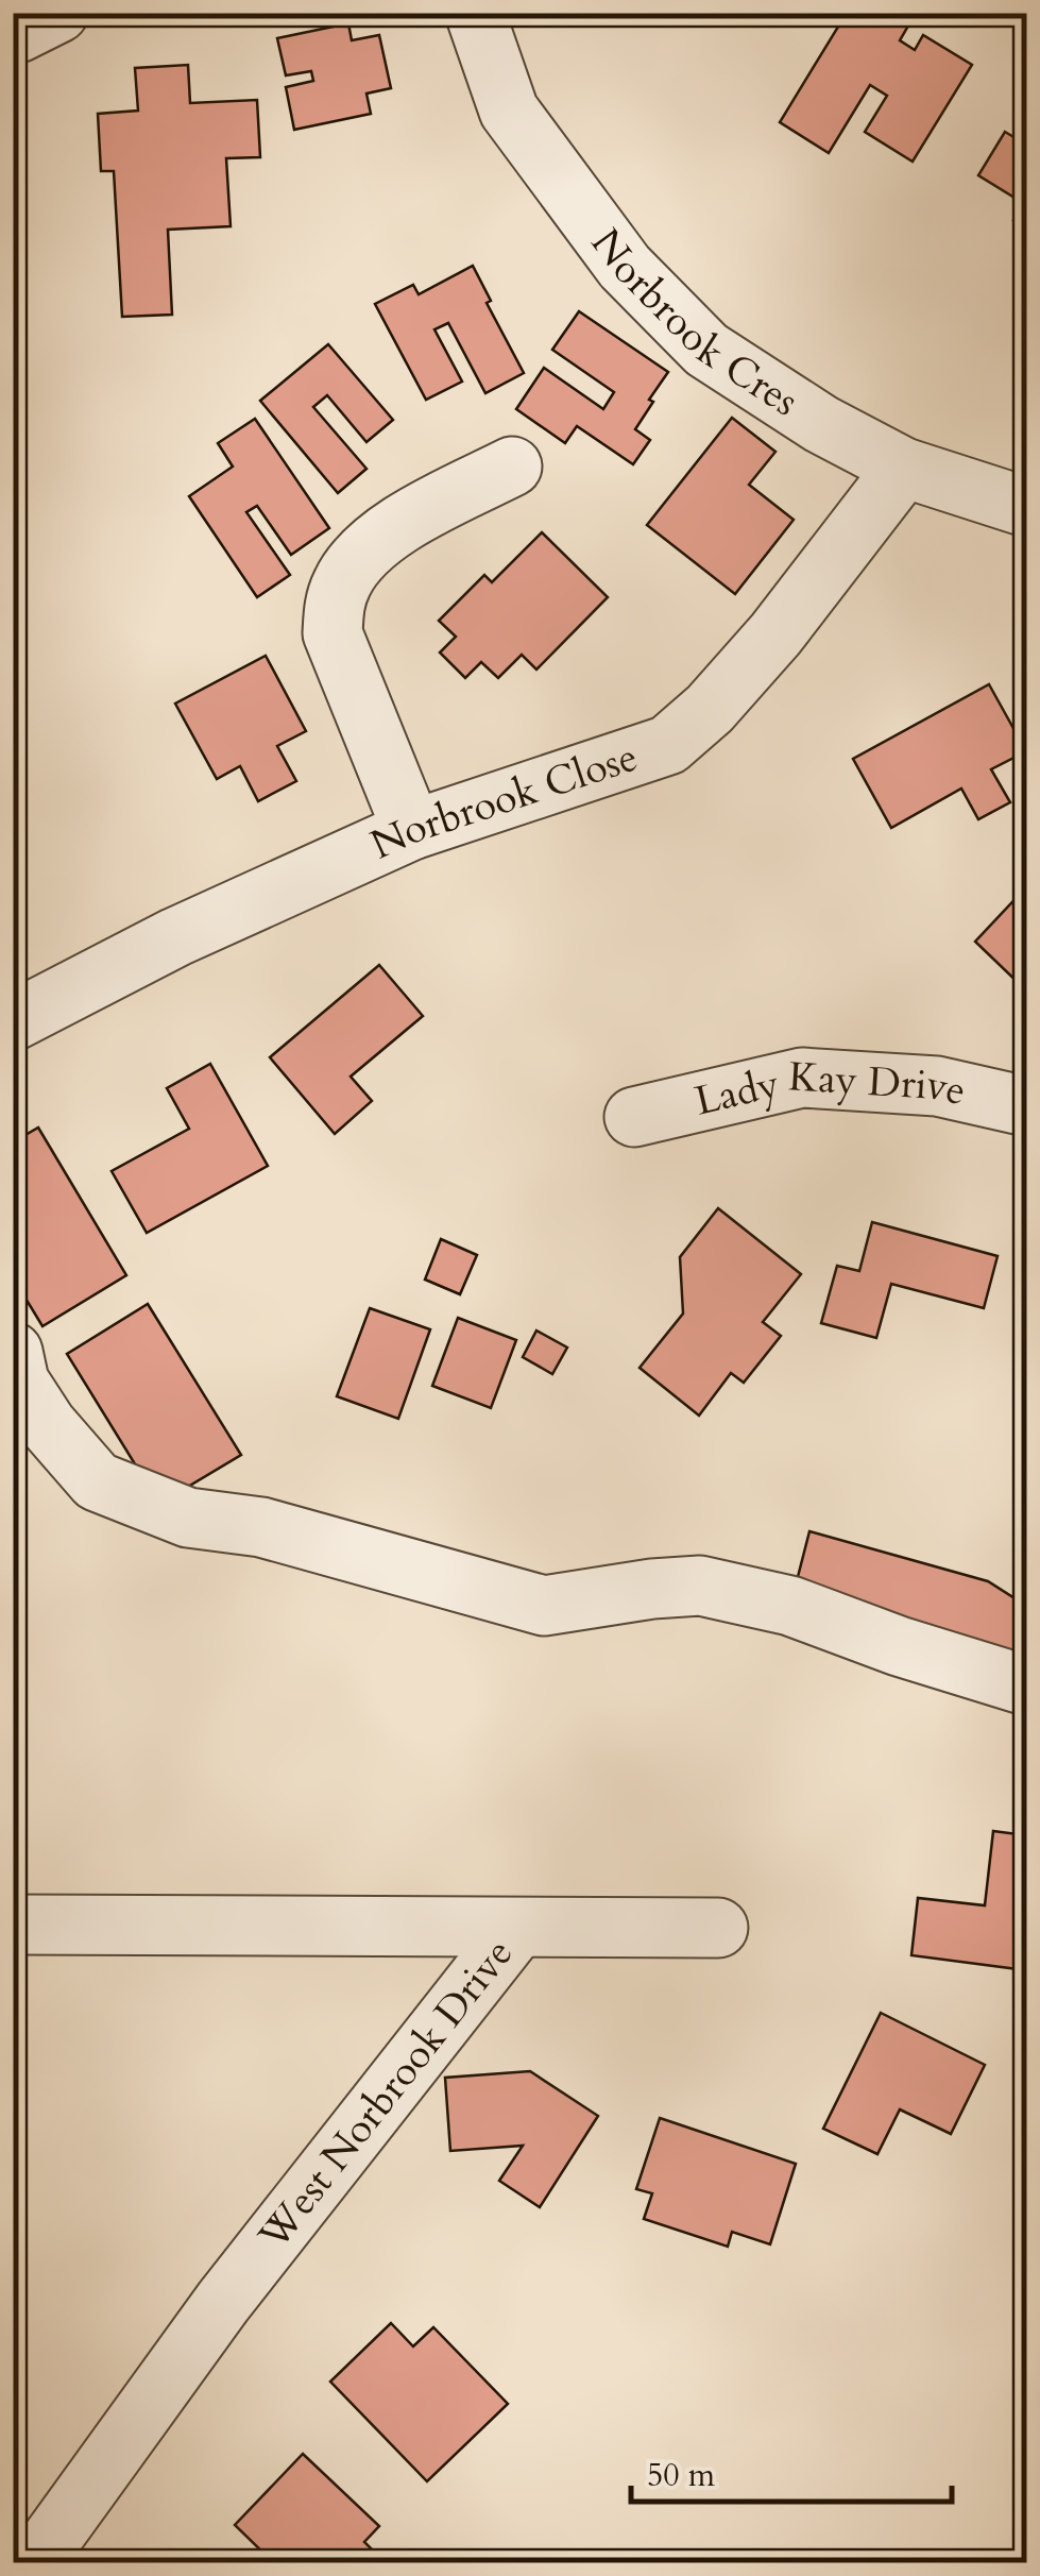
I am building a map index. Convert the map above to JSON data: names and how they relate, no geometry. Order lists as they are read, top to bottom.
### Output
{
  "streets": {
    "street": [
      "Norbrook Cres",
      "Norbrook Close",
      "Lady Kay Drive",
      "West Norbrook Drive"
    ]
  },
  "crossings": [
    ["Norbrook Cres", "Norbrook Close"]
  ],
  "scale_bar": "50 m"
}
